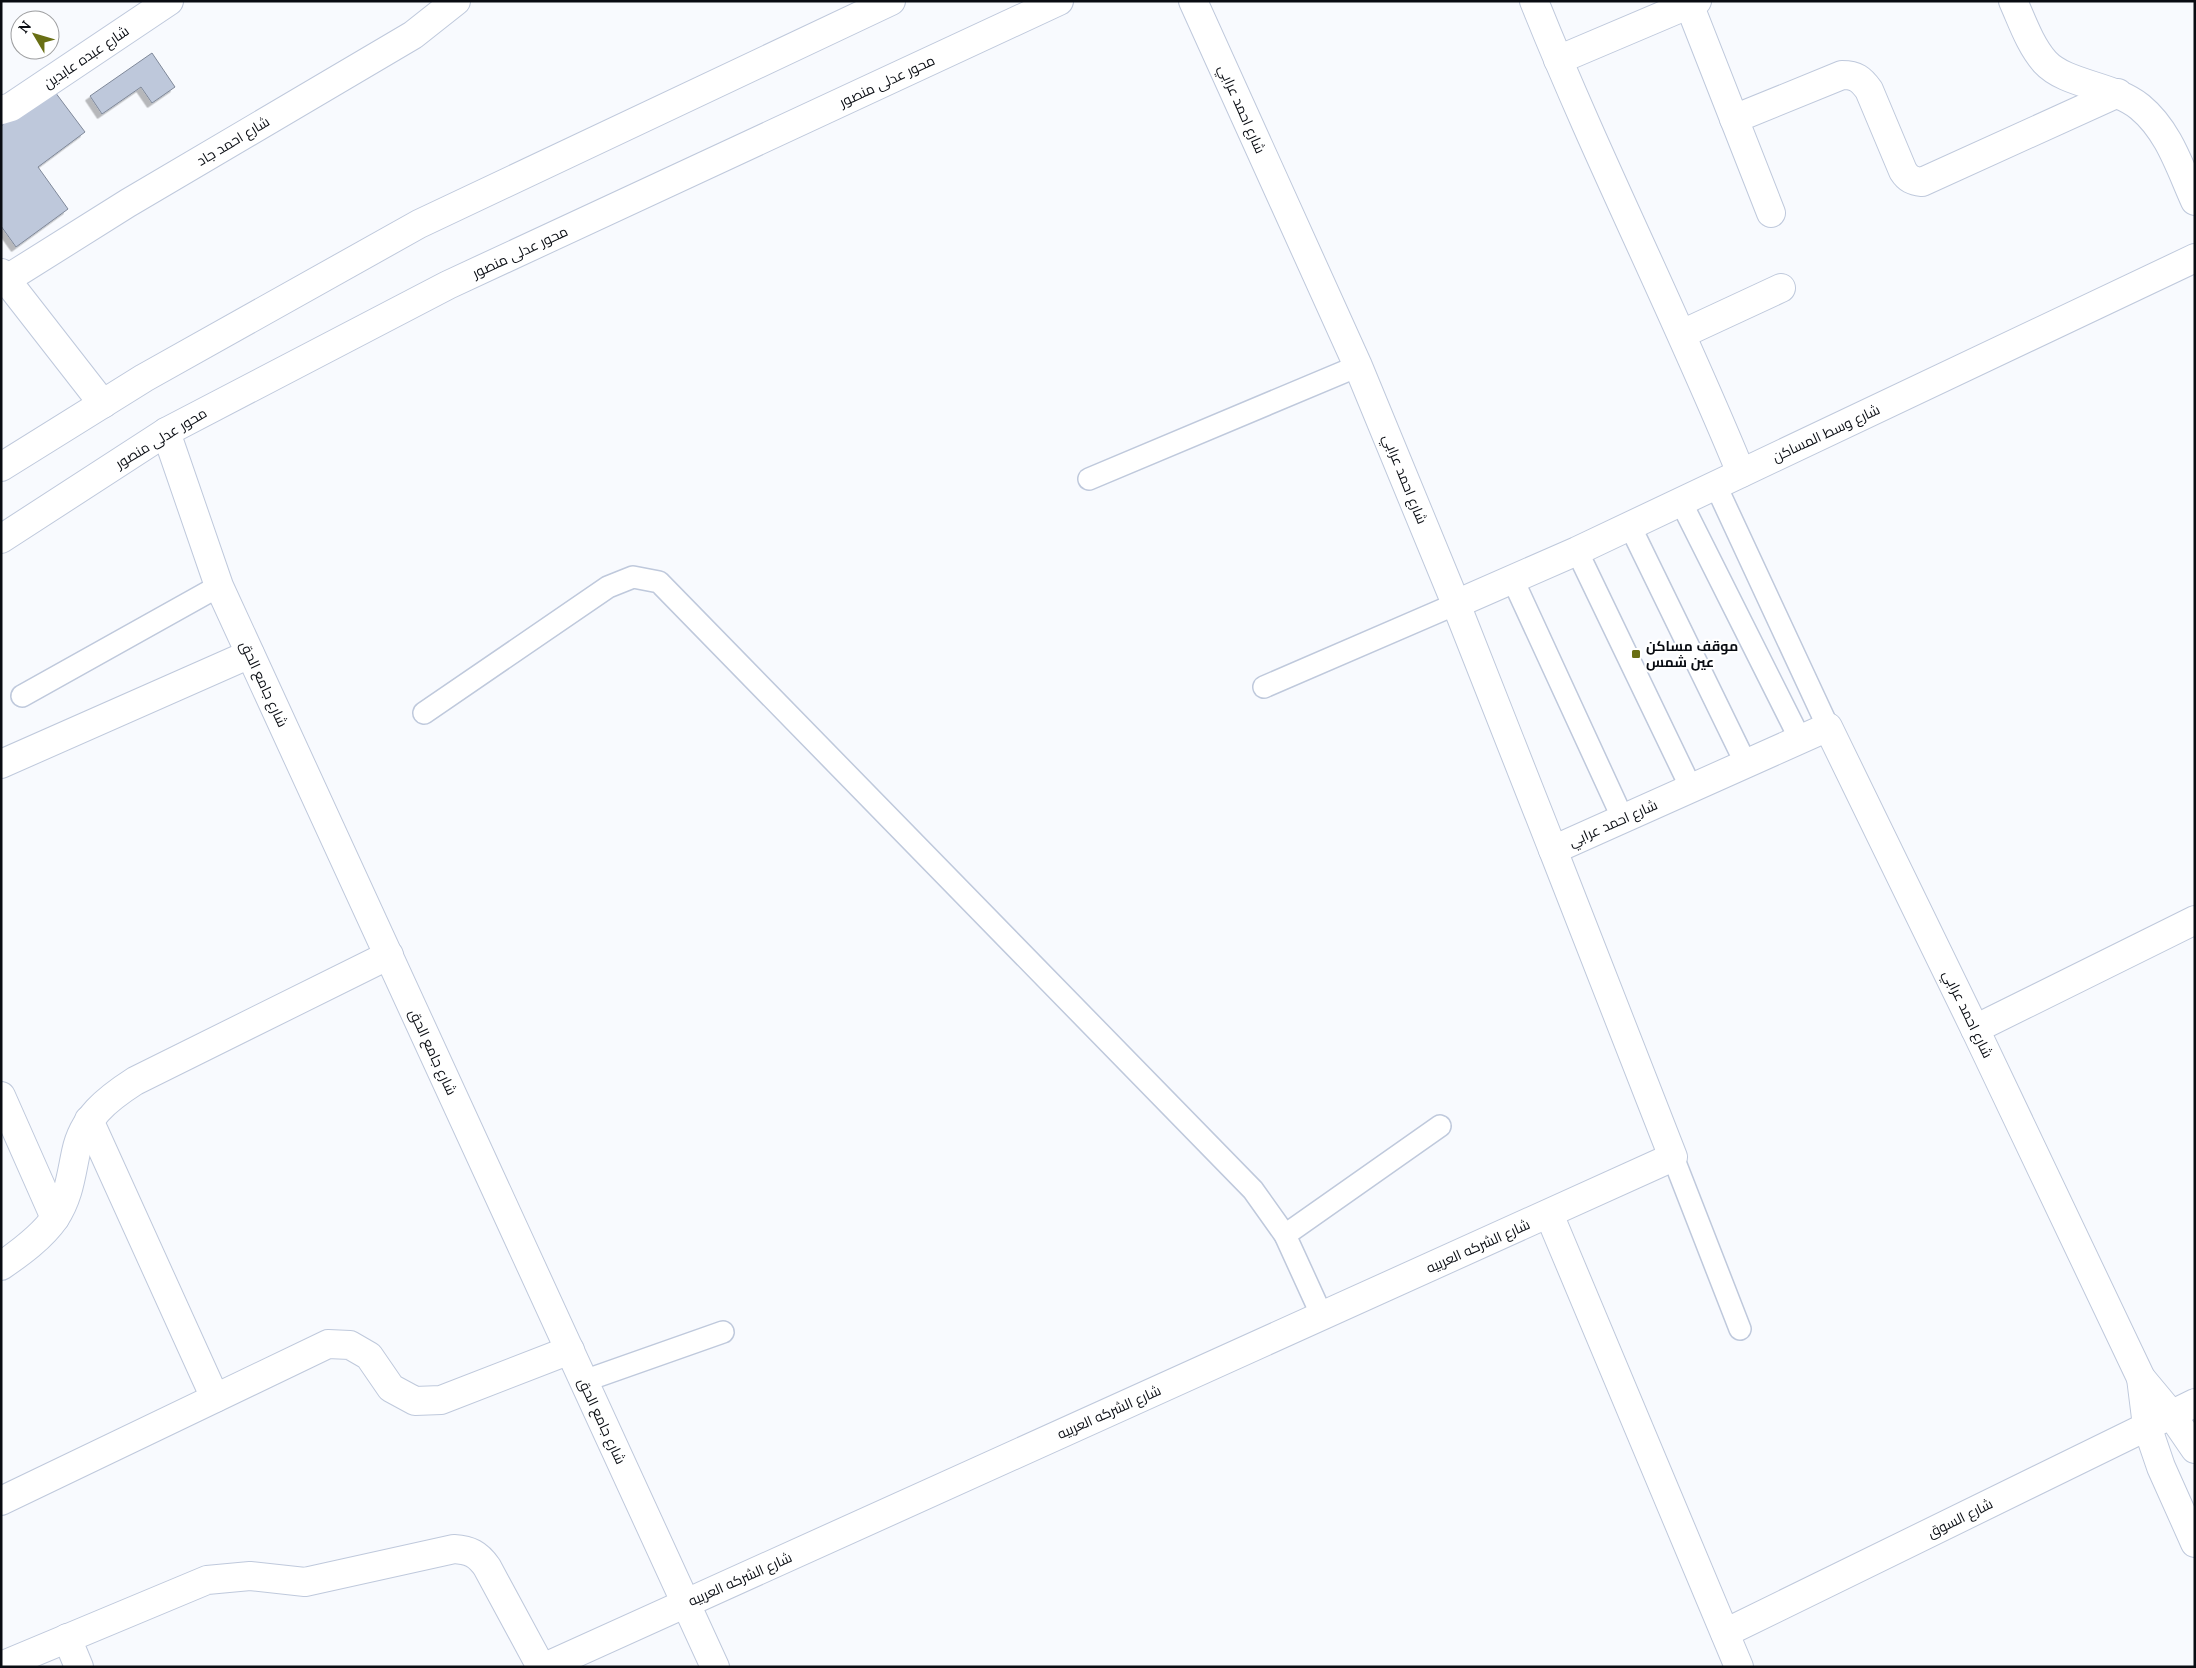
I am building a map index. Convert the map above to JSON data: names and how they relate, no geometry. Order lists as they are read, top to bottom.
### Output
{
  "streets": {
    "street": [
      "شارع عبده عابدين",
      "محور عدلى منصور",
      "شارع احمد عرابي",
      "شارع احمد جاد",
      "شارع وسط المساكن",
      "شارع جامع الحق",
      "شارع الشركه العربيه",
      "شارع السوق"
    ]
  },
  "crossings": [
    ["محور عدلى منصور", "شارع جامع الحق"],
    ["شارع احمد عرابي", "شارع وسط المساكن"],
    ["شارع احمد عرابي", "شارع السوق"],
    ["شارع جامع الحق", "شارع الشركه العربيه"]
  ],
  "places": {
    "transit": ["موقف مساكن عين شمس"]
  },
  "north": "top left"
}
